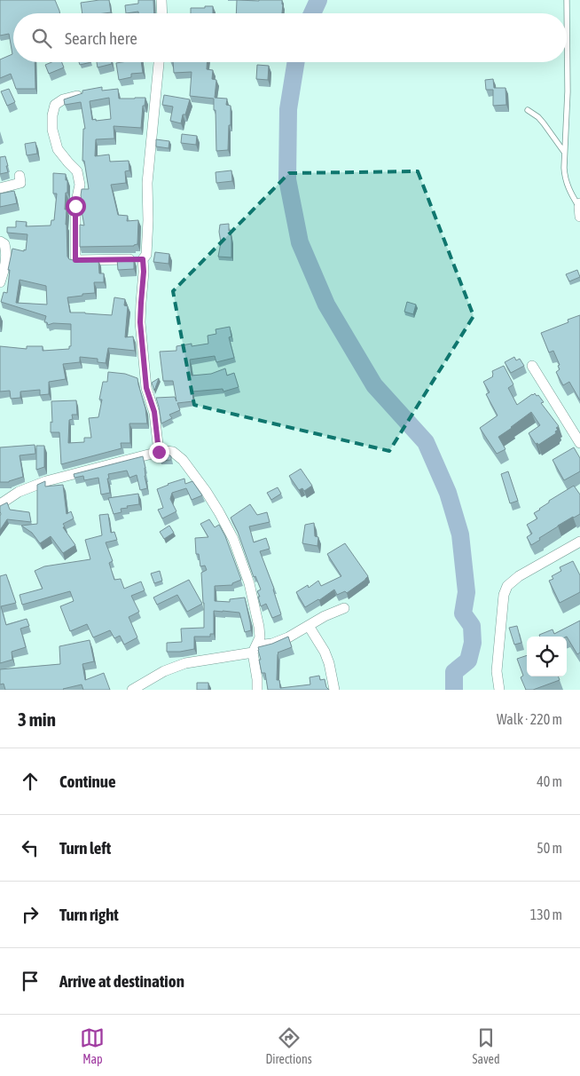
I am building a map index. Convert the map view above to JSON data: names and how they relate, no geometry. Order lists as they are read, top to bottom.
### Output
{
  "page": {
    "search": "Search here",
    "heading": ["3 min", "Walk · 220 m"],
    "list": [
      ["Continue", "40 m"],
      ["Turn left", "50 m"],
      ["Turn right", "130 m"],
      "Arrive at destination"
    ],
    "nav": ["Map", "Directions", "Saved"]
  }
}
